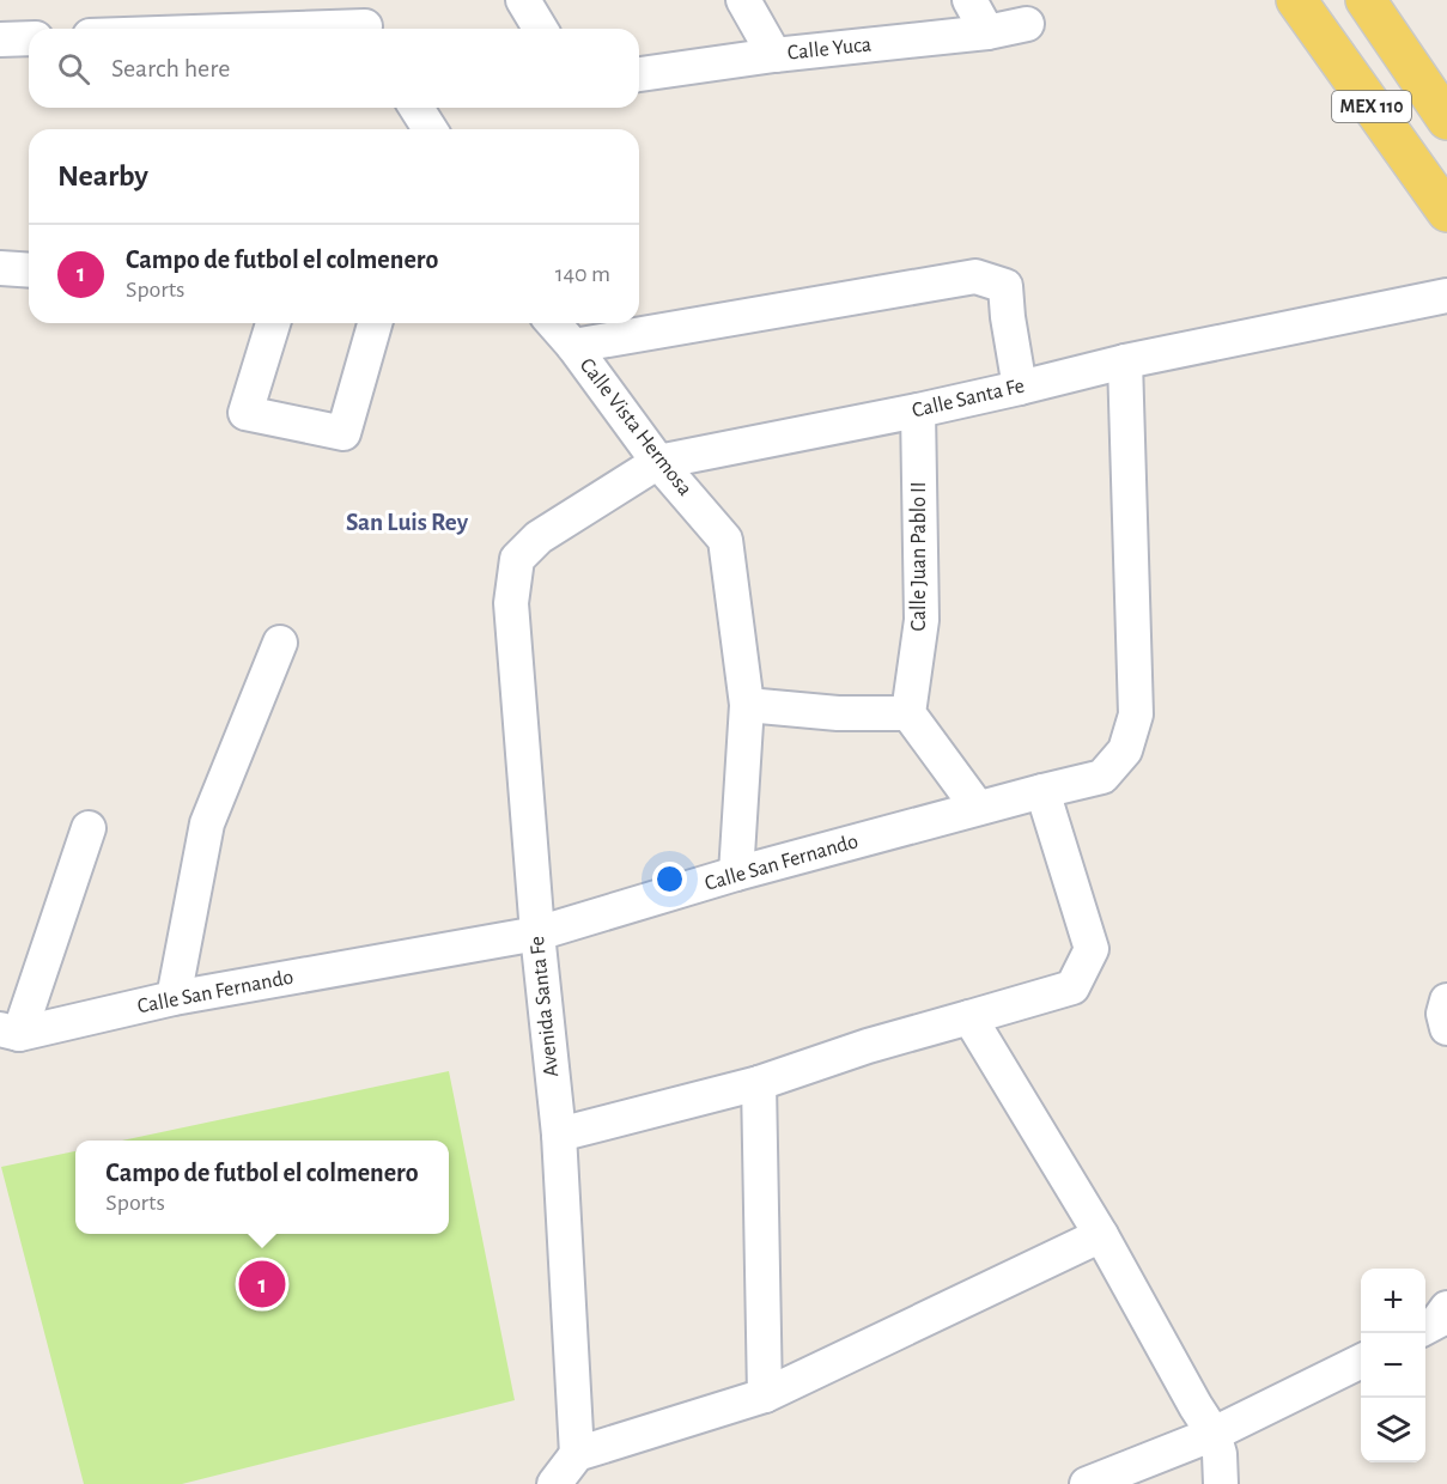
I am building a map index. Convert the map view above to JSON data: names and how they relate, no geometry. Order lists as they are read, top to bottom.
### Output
{
  "streets": {
    "main road": ["MEX 110"],
    "street": [
      "Calle Yuca",
      "Calle Santa Fe",
      "Calle Vista Hermosa",
      "Calle Juan Pablo II",
      "Calle San Fernando",
      "Avenida Santa Fe"
    ]
  },
  "crossings": [
    ["Calle Santa Fe", "Calle Vista Hermosa"],
    ["Calle Santa Fe", "Calle Juan Pablo II"],
    ["Calle Santa Fe", "Calle San Fernando"],
    ["Calle Santa Fe", "Avenida Santa Fe"],
    ["Calle San Fernando", "Avenida Santa Fe"]
  ],
  "districts": ["San Luis Rey"],
  "page": {
    "search": "Search here",
    "heading": "Nearby",
    "list": [
      {
        "mark": "1",
        "name": "Campo de futbol el colmenero",
        "note": "Sports",
        "value": "140 m"
      }
    ],
    "popup": ["Campo de futbol el colmenero", "Sports"],
    "pins": "1",
    "map_buttons": ["+", "−"]
  }
}
